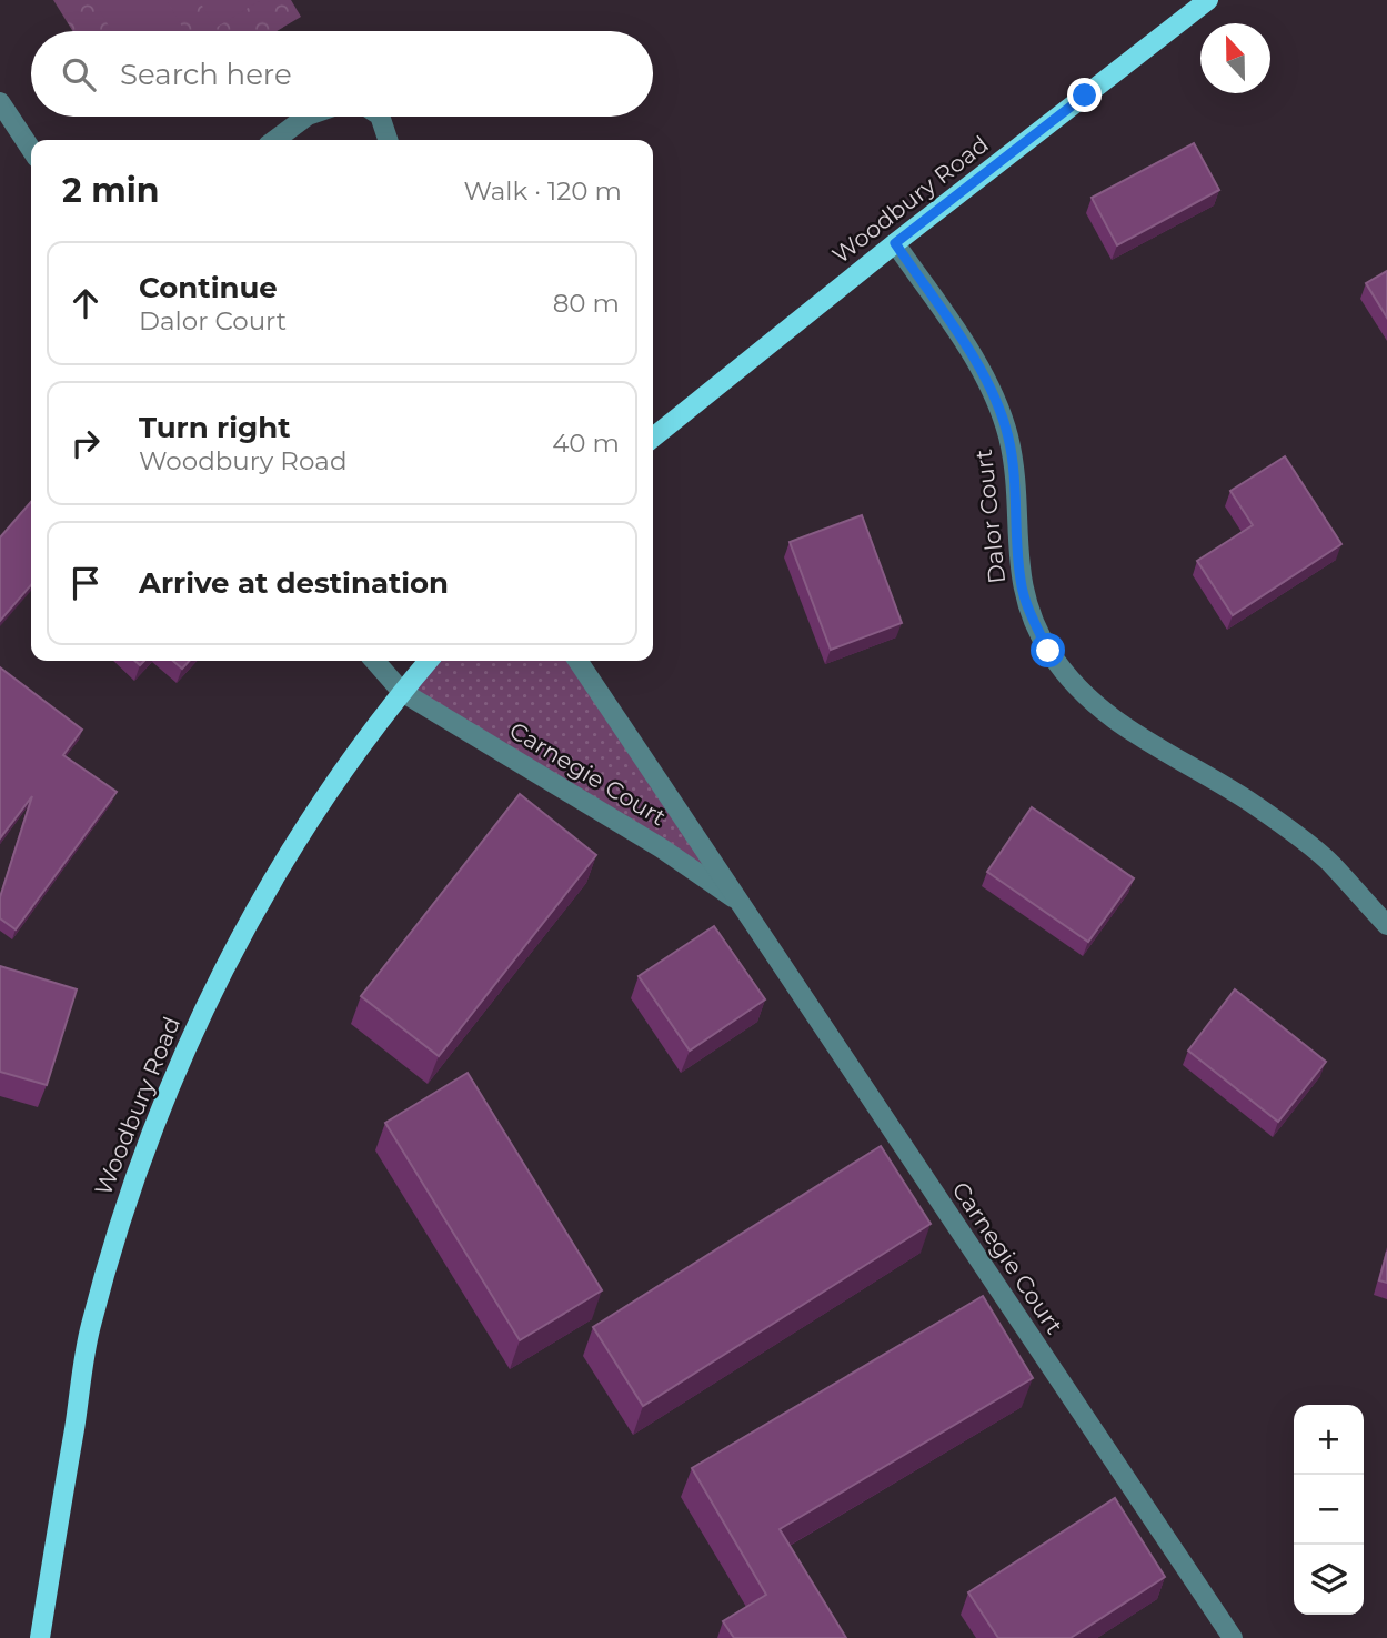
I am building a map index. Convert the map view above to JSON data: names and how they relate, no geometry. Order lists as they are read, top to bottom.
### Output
{
  "streets": {
    "main road": ["Woodbury Road"],
    "street": ["Dalor Court", "Carnegie Court"]
  },
  "crossings": [
    ["Woodbury Road", "Dalor Court"],
    ["Woodbury Road", "Carnegie Court"]
  ],
  "north": "top",
  "page": {
    "search": "Search here",
    "heading": ["2 min", "Walk · 120 m"],
    "list": [
      ["Continue", "Dalor Court", "80 m"],
      ["Turn right", "Woodbury Road", "40 m"],
      "Arrive at destination"
    ],
    "map_buttons": ["+", "−"]
  }
}
